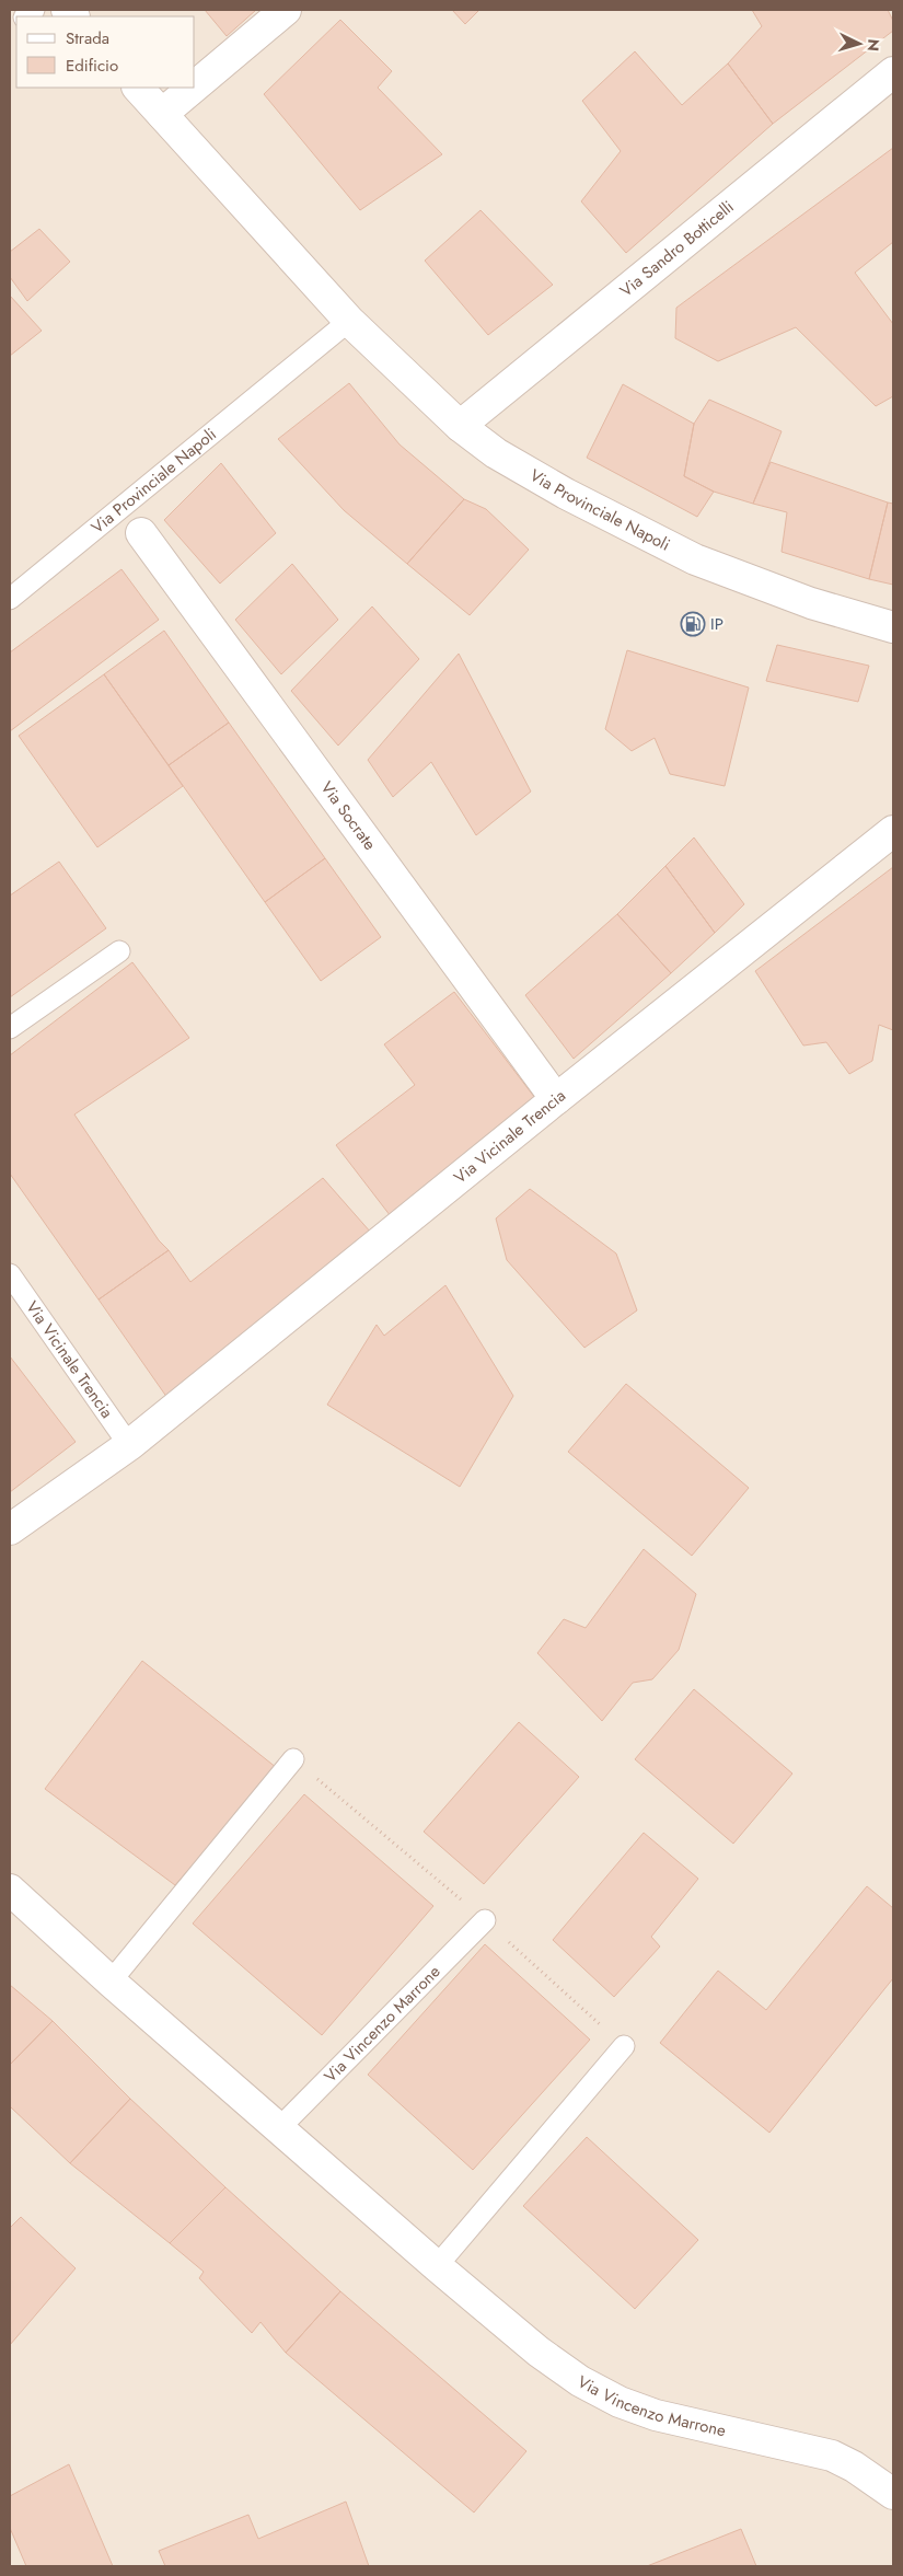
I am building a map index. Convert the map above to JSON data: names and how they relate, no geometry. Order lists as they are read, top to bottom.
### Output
{
  "streets": {
    "street": [
      "Via Sandro Botticelli",
      "Via Provinciale Napoli",
      "Via Socrate",
      "Via Vicinale Trencia",
      "Via Vincenzo Marrone"
    ]
  },
  "crossings": [
    ["Via Sandro Botticelli", "Via Provinciale Napoli"],
    ["Via Socrate", "Via Vicinale Trencia"]
  ],
  "places": {
    "fuel station": ["IP"]
  },
  "legend": ["Strada", "Edificio"],
  "north": "right"
}
